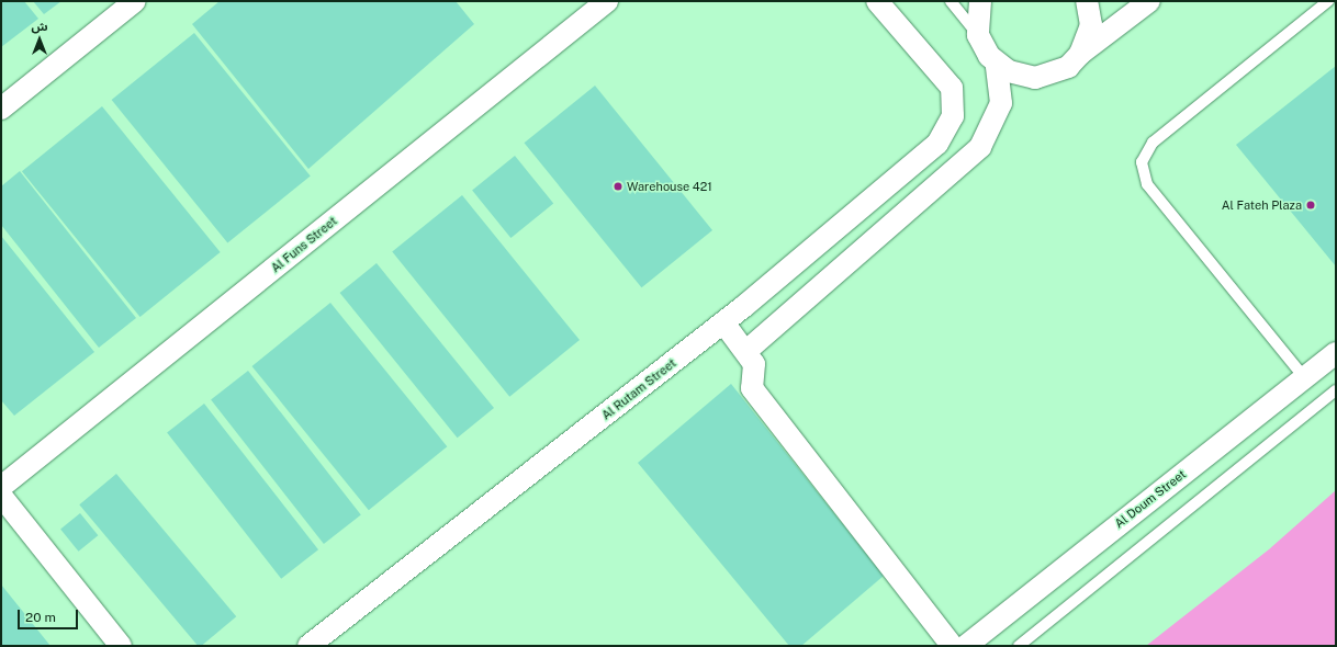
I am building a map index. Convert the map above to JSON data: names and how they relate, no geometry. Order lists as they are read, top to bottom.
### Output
{
  "streets": {
    "street": ["Al Funs Street", "Al Rutam Street", "Al Doum Street"]
  },
  "places": ["Warehouse 421", "Al Fateh Plaza"],
  "scale_bar": "20 m",
  "north": "top"
}
